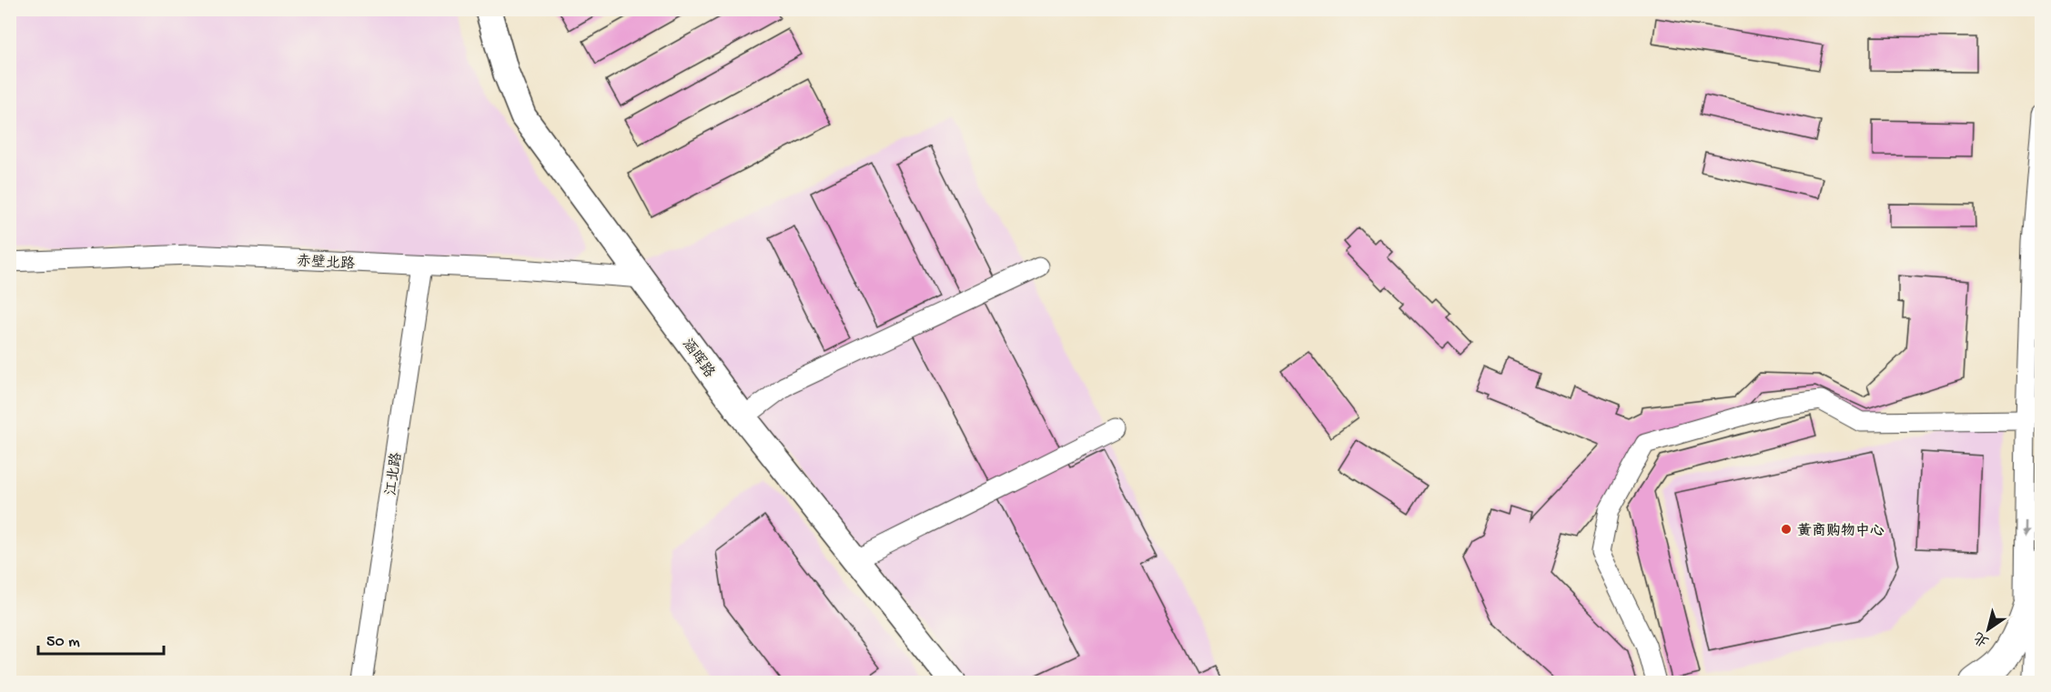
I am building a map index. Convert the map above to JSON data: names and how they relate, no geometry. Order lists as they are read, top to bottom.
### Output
{
  "streets": {
    "street": ["赤壁北路", "涵晖路", "江北路"]
  },
  "crossings": [
    ["赤壁北路", "涵晖路"],
    ["赤壁北路", "江北路"]
  ],
  "places": ["黄商购物中心"],
  "scale_bar": "50 m",
  "north": "bottom left"
}
